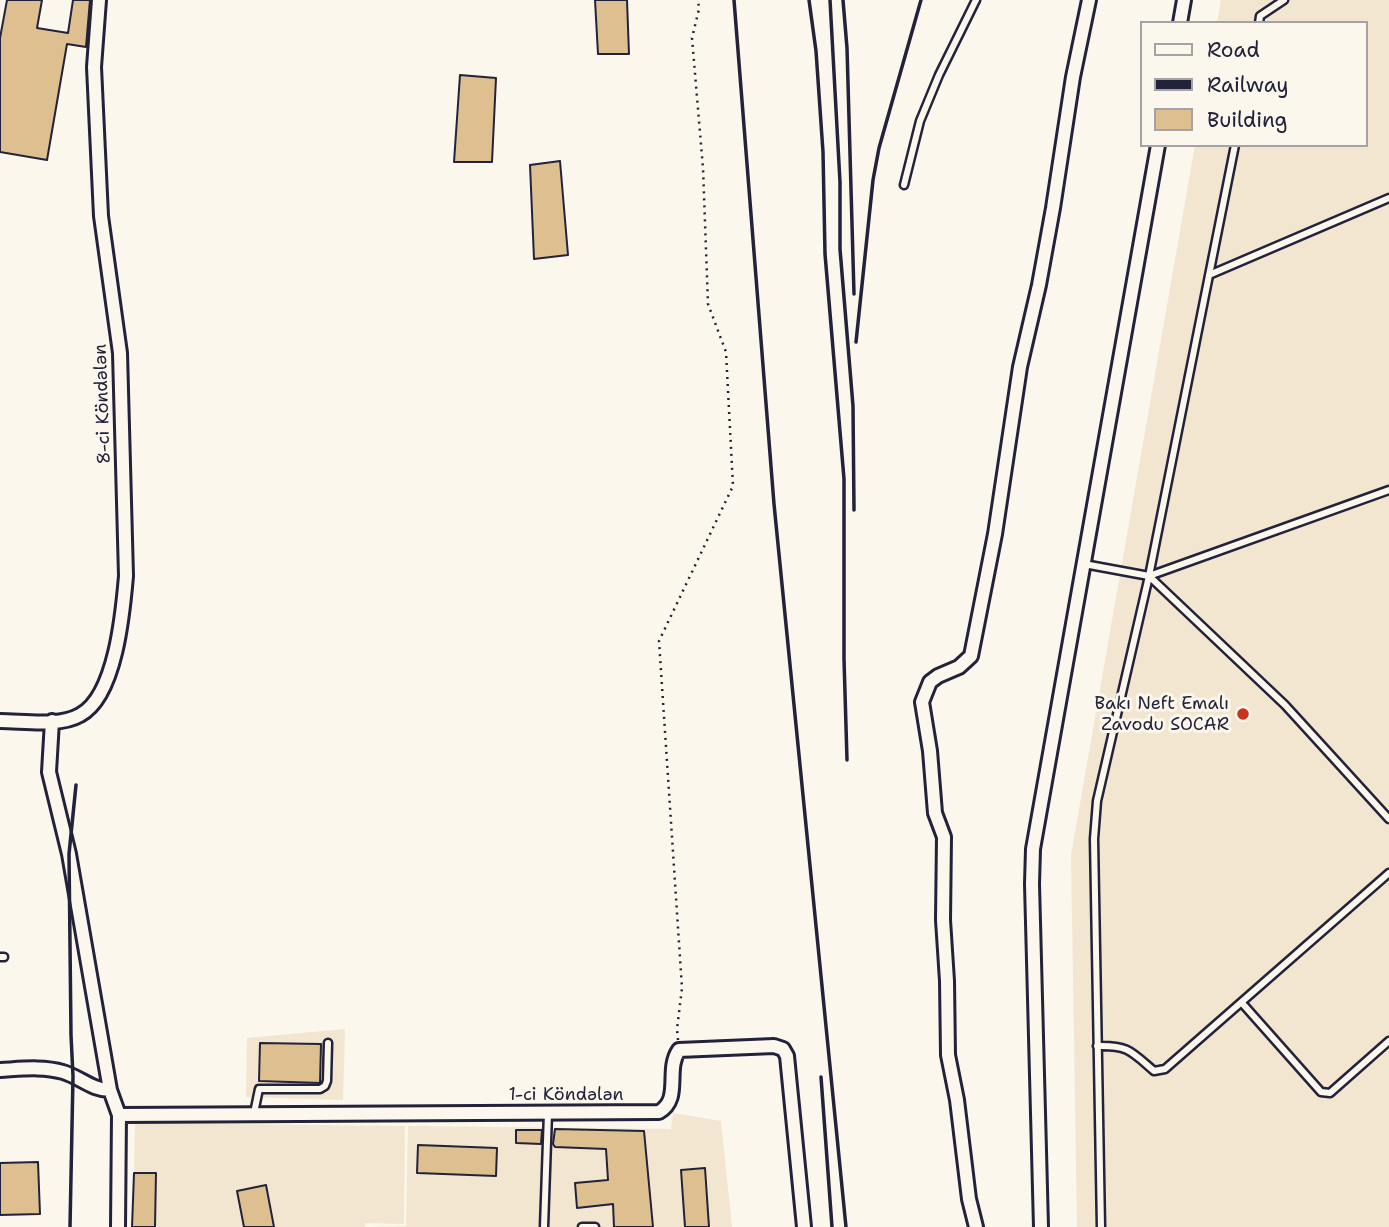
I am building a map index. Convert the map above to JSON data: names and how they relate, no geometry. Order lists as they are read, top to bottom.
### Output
{
  "streets": {
    "street": ["8-ci Köndələn", "1-ci Köndələn"]
  },
  "places": ["Bakı Neft Emalı Zavodu SOCAR"],
  "legend": ["Road", "Railway", "Building"]
}
